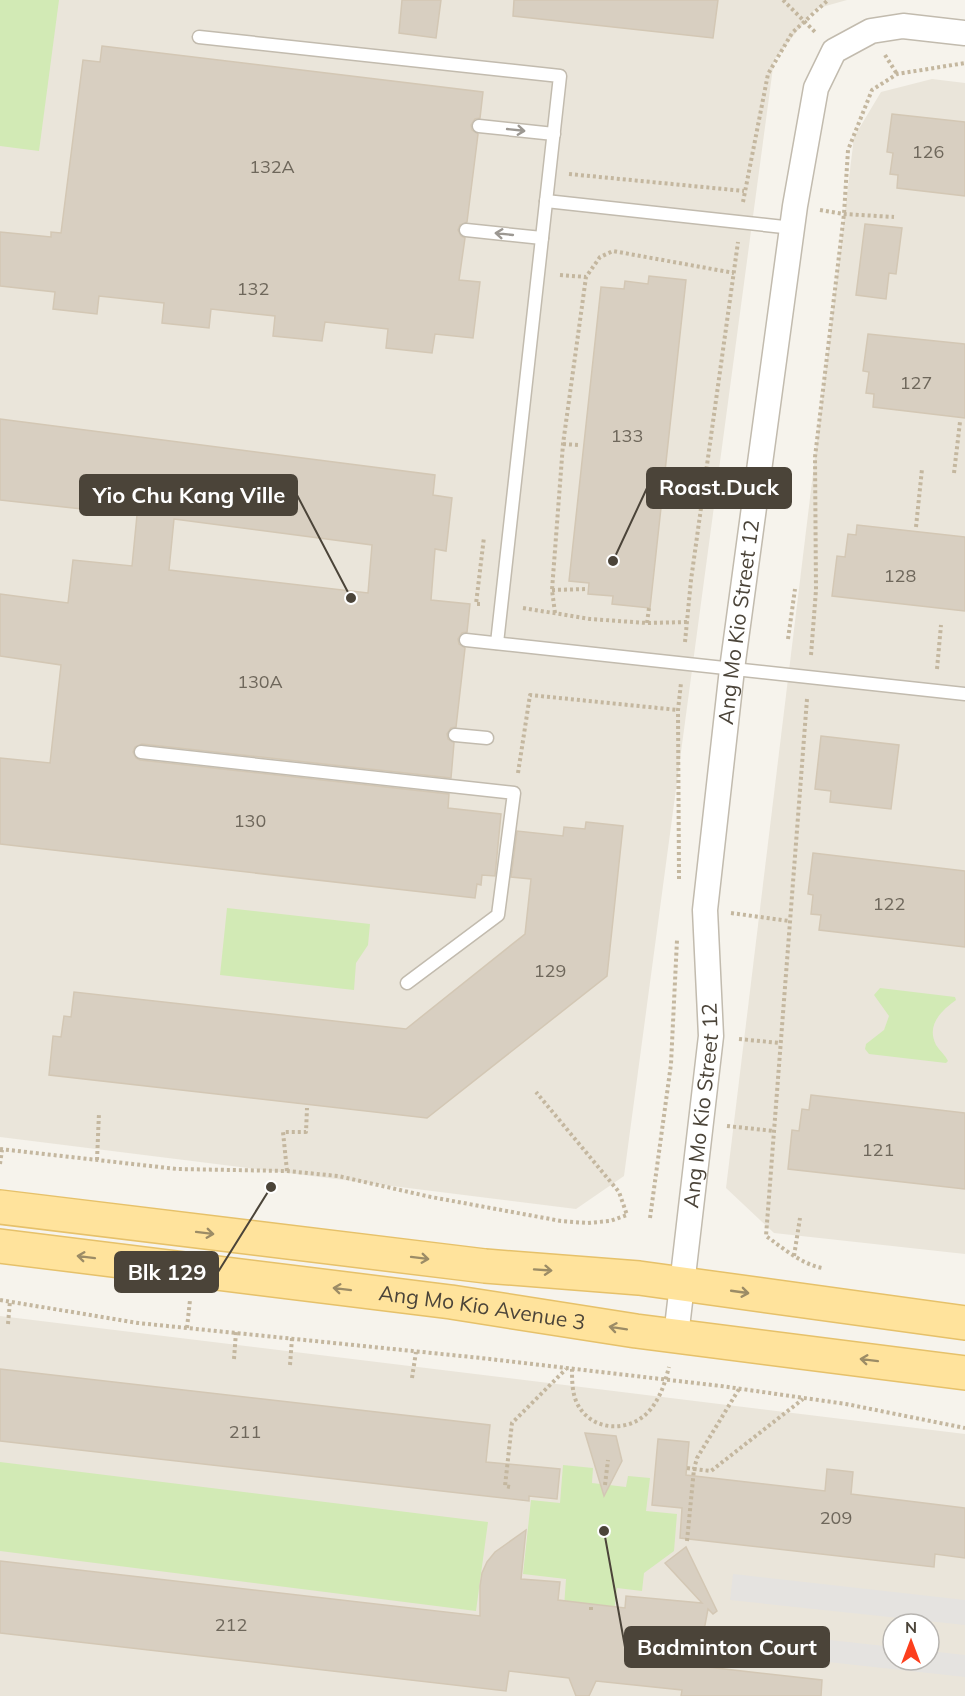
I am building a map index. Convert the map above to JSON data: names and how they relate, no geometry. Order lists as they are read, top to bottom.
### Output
{
  "streets": {
    "main road": ["Ang Mo Kio Avenue 3"],
    "street": ["Ang Mo Kio Street 12"]
  },
  "crossings": [
    ["Ang Mo Kio Street 12", "Ang Mo Kio Avenue 3"]
  ],
  "places": [
    "Roast.Duck",
    "Yio Chu Kang Ville",
    "Blk 129",
    "Badminton Court"
  ],
  "house_numbers": [
    "126",
    "132A",
    "132",
    "127",
    "133",
    "128",
    "130A",
    "130",
    "122",
    "129",
    "121",
    "211",
    "209",
    "212"
  ],
  "north": "top"
}
